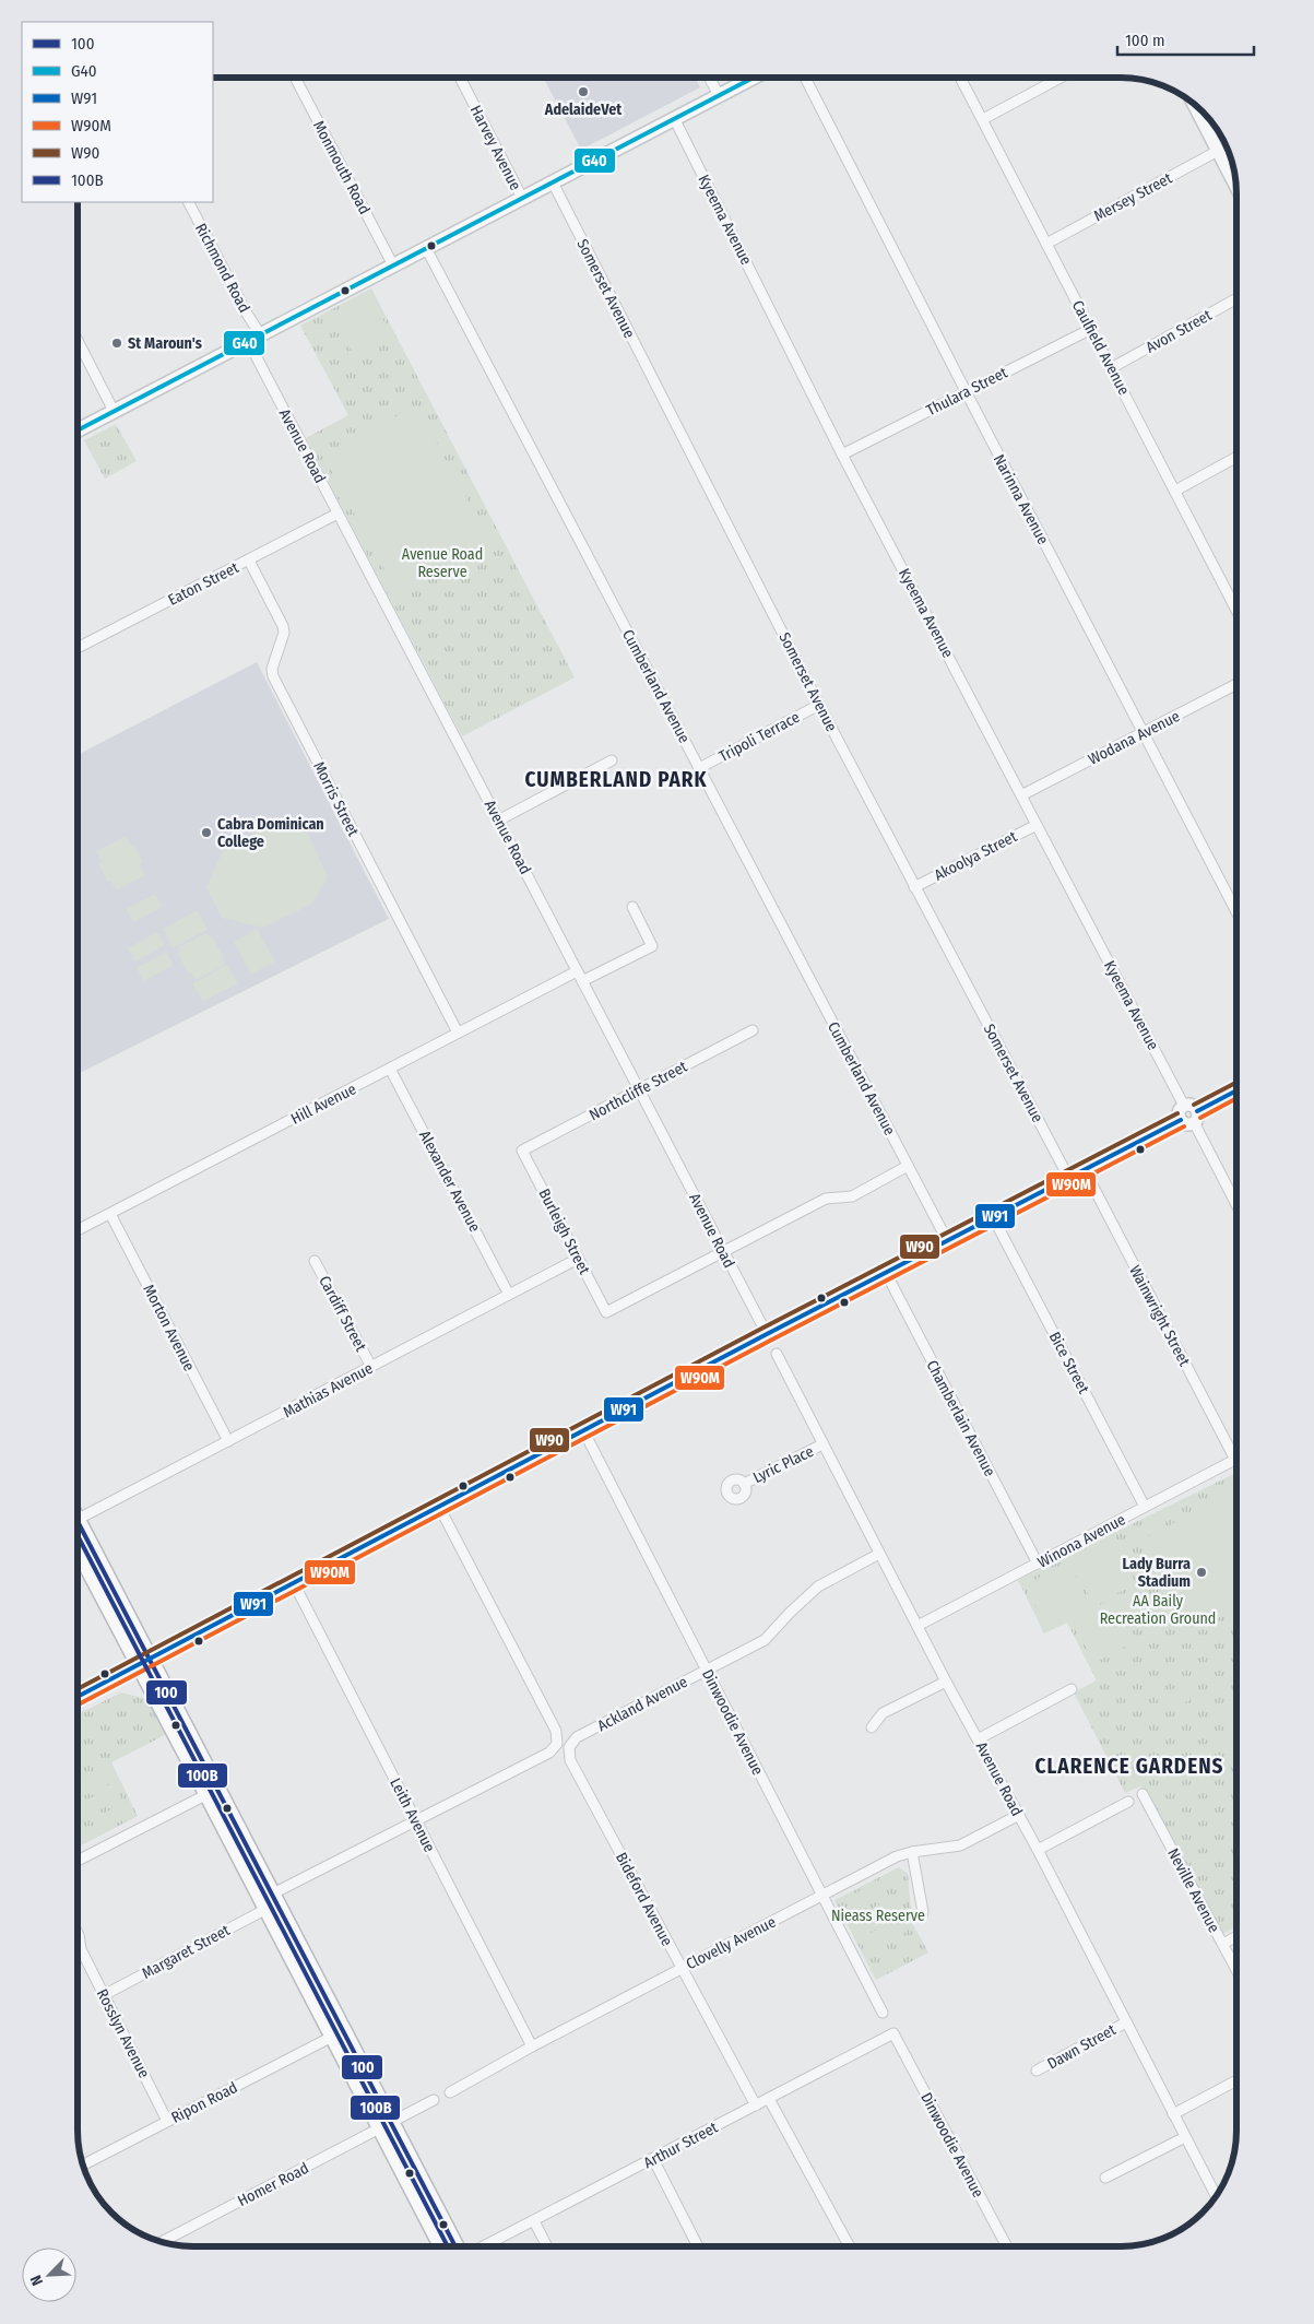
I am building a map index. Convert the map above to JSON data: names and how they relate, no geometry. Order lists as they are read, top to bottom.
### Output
{
  "streets": {
    "street": [
      "Harvey Avenue",
      "Monmouth Road",
      "Mersey Street",
      "Kyeema Avenue",
      "Richmond Road",
      "Somerset Avenue",
      "Avon Street",
      "Caulfield Avenue",
      "Thulara Street",
      "Avenue Road",
      "Narinna Avenue",
      "Eaton Street",
      "Cumberland Avenue",
      "Tripoli Terrace",
      "Wodana Avenue",
      "Morris Street",
      "Akoolya Street",
      "Northcliffe Street",
      "Hill Avenue",
      "Alexander Avenue",
      "Burleigh Street",
      "Cardiff Street",
      "Wainwright Street",
      "Morton Avenue",
      "Bice Street",
      "Mathias Avenue",
      "Chamberlain Avenue",
      "Lyric Place",
      "Winona Avenue",
      "Ackland Avenue",
      "Dinwoodie Avenue",
      "Leith Avenue",
      "Neville Avenue",
      "Bideford Avenue",
      "Clovelly Avenue",
      "Margaret Street",
      "Rosslyn Avenue",
      "Dawn Street",
      "Ripon Road",
      "Arthur Street",
      "Homer Road"
    ]
  },
  "crossings": [
    ["Mersey Street", "Caulfield Avenue"],
    ["Kyeema Avenue", "Thulara Street"],
    ["Kyeema Avenue", "Wodana Avenue"],
    ["Kyeema Avenue", "Akoolya Street"],
    ["Somerset Avenue", "Tripoli Terrace"],
    ["Somerset Avenue", "Akoolya Street"],
    ["Avon Street", "Caulfield Avenue"],
    ["Caulfield Avenue", "Thulara Street"],
    ["Thulara Street", "Narinna Avenue"],
    ["Avenue Road", "Eaton Street"],
    ["Avenue Road", "Northcliffe Street"],
    ["Avenue Road", "Hill Avenue"],
    ["Avenue Road", "Burleigh Street"],
    ["Avenue Road", "Lyric Place"],
    ["Avenue Road", "Winona Avenue"],
    ["Avenue Road", "Ackland Avenue"],
    ["Avenue Road", "Clovelly Avenue"],
    ["Avenue Road", "Dawn Street"],
    ["Narinna Avenue", "Wodana Avenue"],
    ["Eaton Street", "Morris Street"],
    ["Cumberland Avenue", "Tripoli Terrace"],
    ["Morris Street", "Hill Avenue"],
    ["Northcliffe Street", "Burleigh Street"],
    ["Hill Avenue", "Alexander Avenue"],
    ["Hill Avenue", "Morton Avenue"],
    ["Alexander Avenue", "Mathias Avenue"],
    ["Burleigh Street", "Mathias Avenue"],
    ["Cardiff Street", "Mathias Avenue"],
    ["Wainwright Street", "Winona Avenue"],
    ["Morton Avenue", "Mathias Avenue"],
    ["Bice Street", "Winona Avenue"],
    ["Chamberlain Avenue", "Winona Avenue"],
    ["Ackland Avenue", "Dinwoodie Avenue"],
    ["Ackland Avenue", "Bideford Avenue"],
    ["Dinwoodie Avenue", "Clovelly Avenue"],
    ["Dinwoodie Avenue", "Arthur Street"],
    ["Leith Avenue", "Clovelly Avenue"],
    ["Bideford Avenue", "Clovelly Avenue"],
    ["Bideford Avenue", "Arthur Street"],
    ["Margaret Street", "Rosslyn Avenue"],
    ["Rosslyn Avenue", "Ripon Road"]
  ],
  "districts": ["CUMBERLAND PARK", "CLARENCE GARDENS"],
  "parks": ["Avenue Road Reserve", "AA Baily Recreation Ground", "Nieass Reserve"],
  "places": [
    "AdelaideVet",
    "St Maroun's",
    "Cabra Dominican College",
    "Lady Burra Stadium"
  ],
  "lines": [
    "transit line G40",
    "transit line W90",
    "transit line W91",
    "transit line W90M",
    "transit line 100",
    "transit line 100B"
  ],
  "legend": [
    "100",
    "G40",
    "W91",
    "W90M",
    "W90",
    "100B"
  ],
  "scale_bar": "100 m",
  "north": "bottom left"
}
